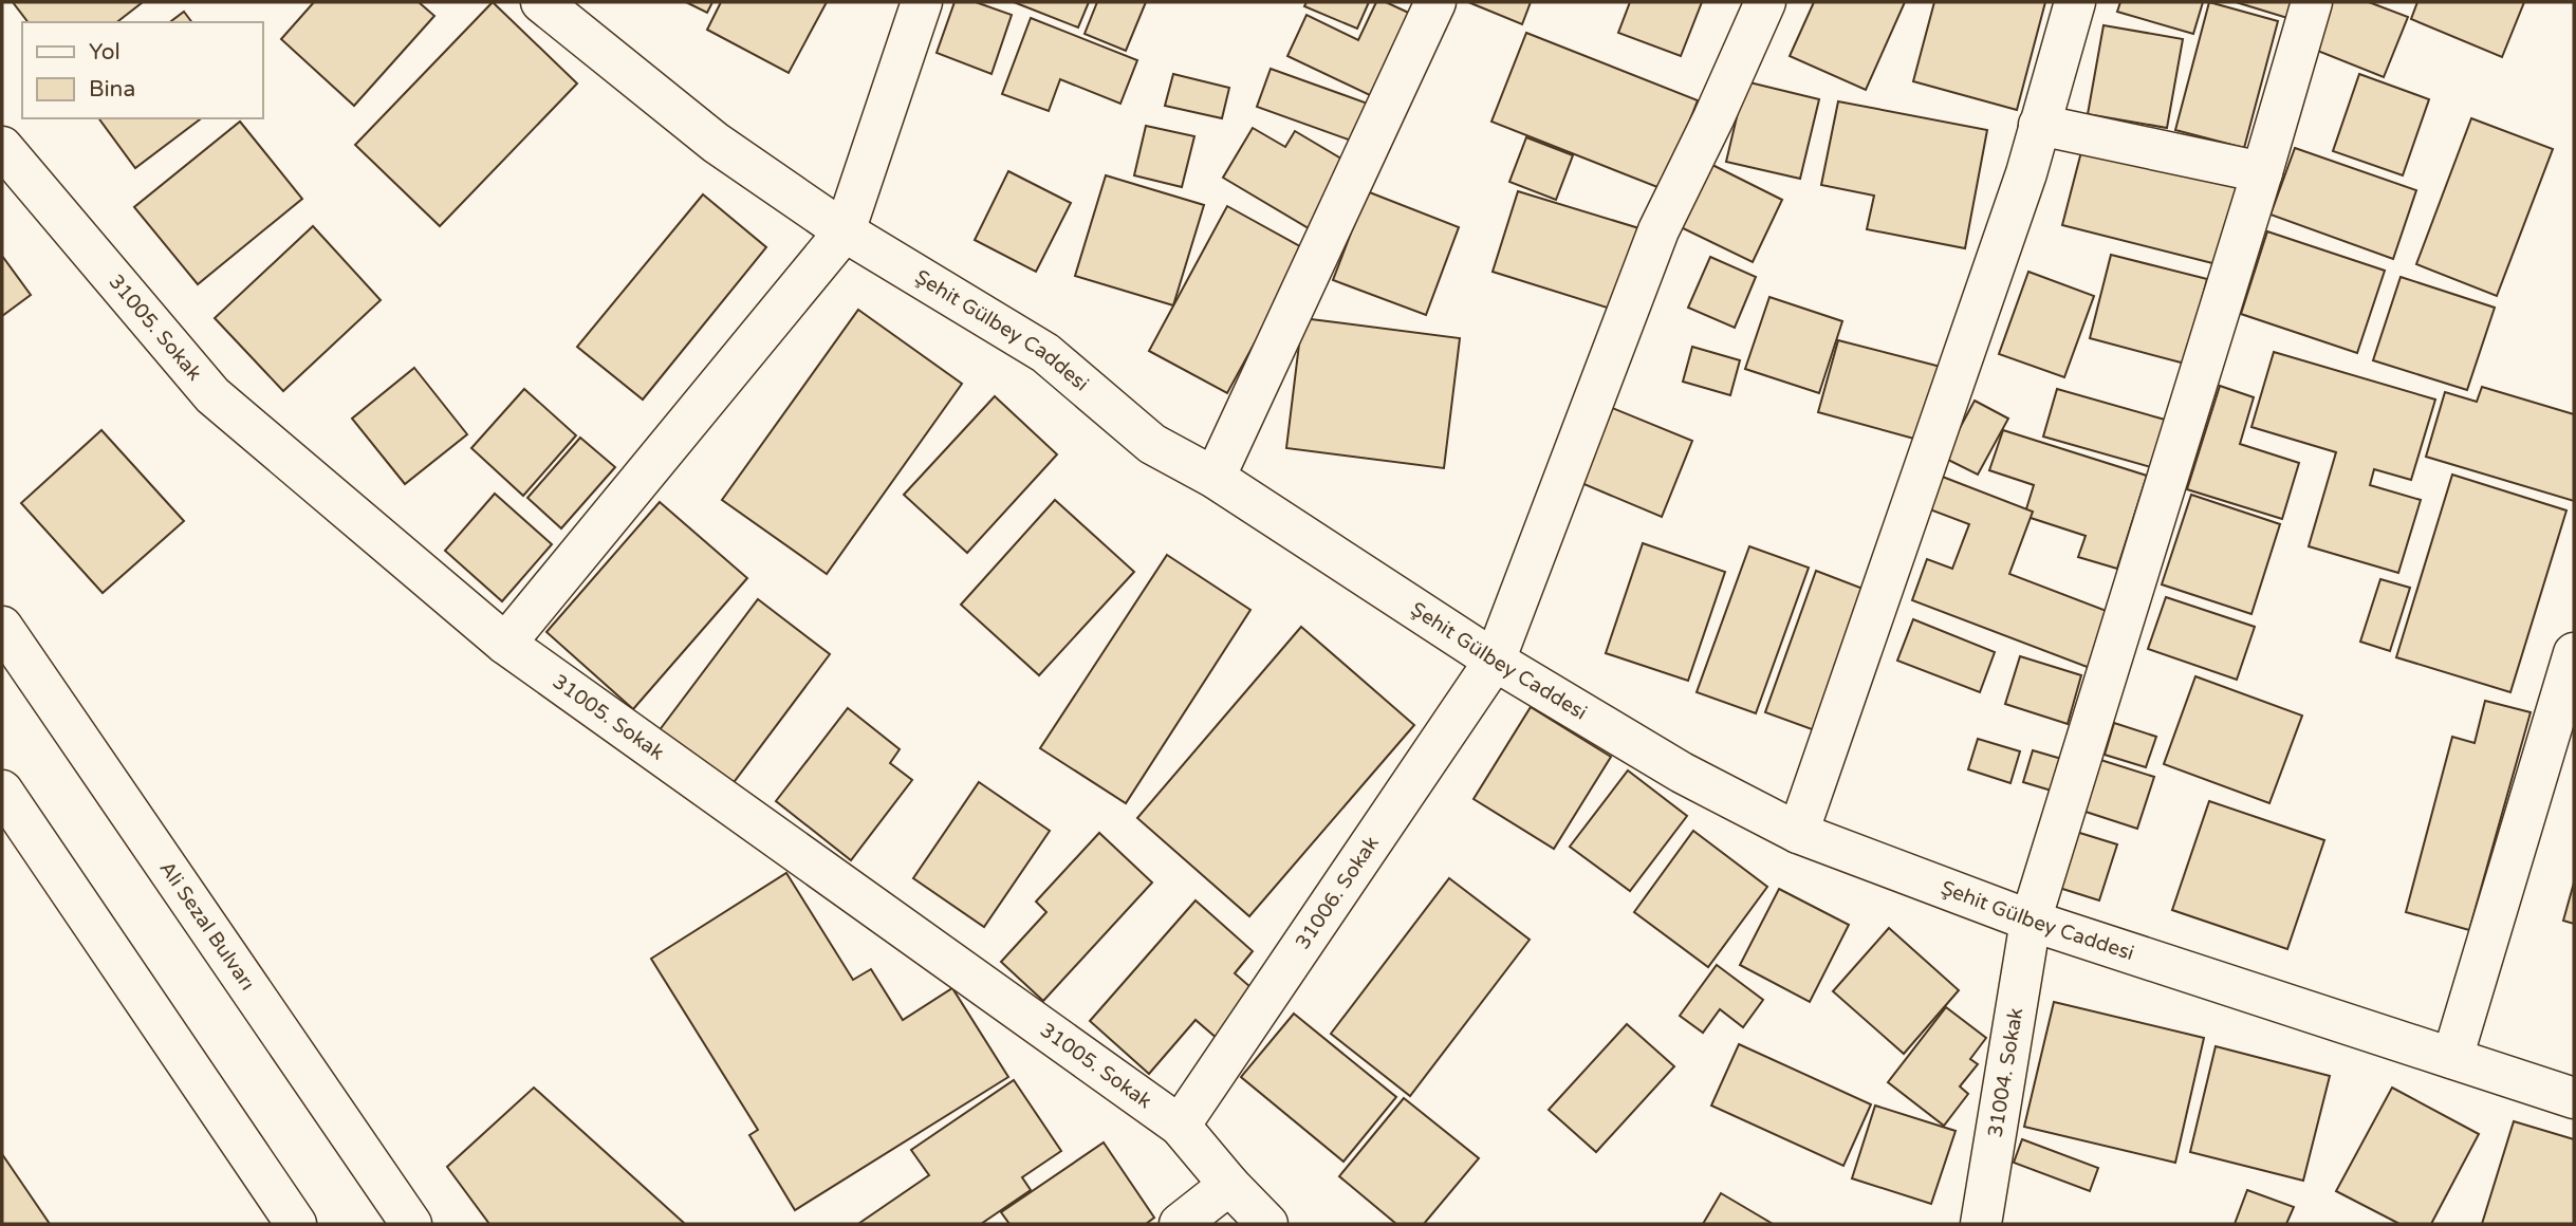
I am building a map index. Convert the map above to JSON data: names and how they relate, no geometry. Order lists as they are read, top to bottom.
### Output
{
  "streets": {
    "street": [
      "31005. Sokak",
      "Şehit Gülbey Caddesi",
      "31006. Sokak",
      "Ali Sezal Bulvarı",
      "31004. Sokak"
    ]
  },
  "crossings": [
    ["31005. Sokak", "31006. Sokak"],
    ["Şehit Gülbey Caddesi", "31006. Sokak"],
    ["Şehit Gülbey Caddesi", "31004. Sokak"]
  ],
  "legend": ["Yol", "Bina"]
}
